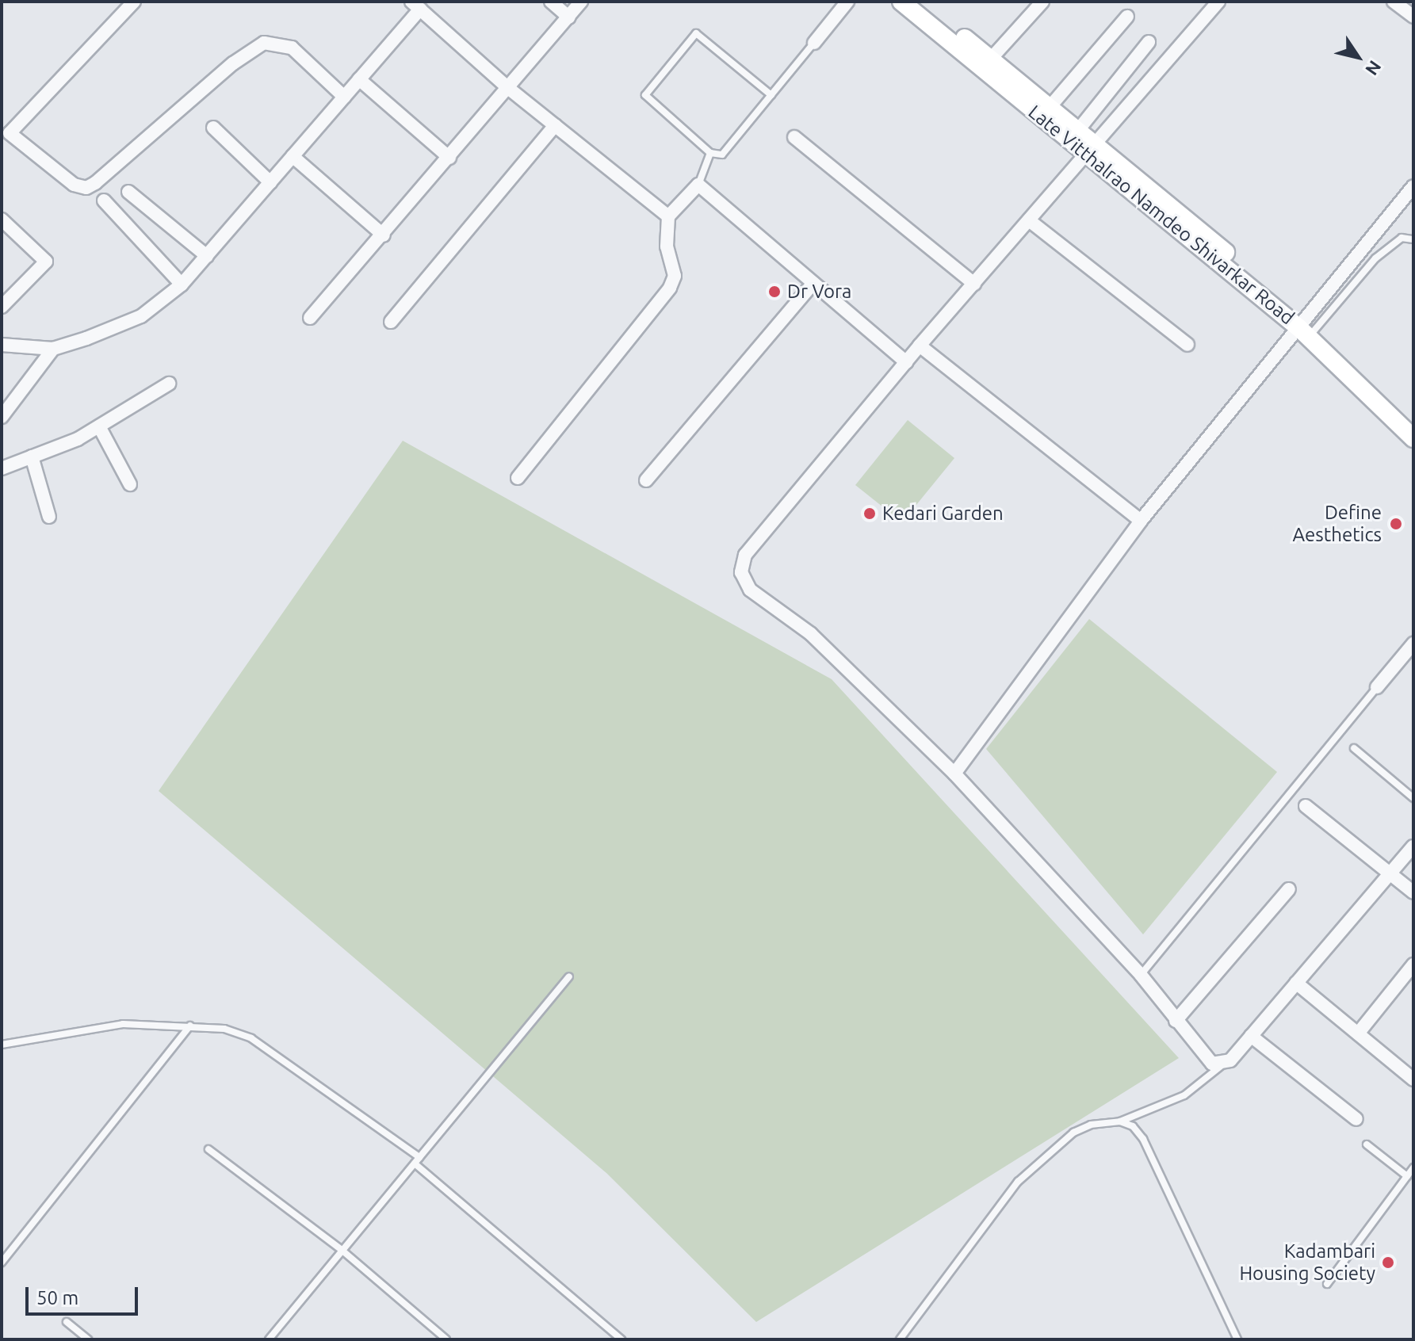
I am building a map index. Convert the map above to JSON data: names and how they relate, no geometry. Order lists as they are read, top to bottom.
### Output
{
  "streets": {
    "main road": ["Late Vitthalrao Namdeo Shivarkar Road"]
  },
  "places": [
    "Dr Vora",
    "Kedari Garden",
    "Define Aesthetics",
    "Kadambari Housing Society"
  ],
  "scale_bar": "50 m",
  "north": "bottom right"
}
